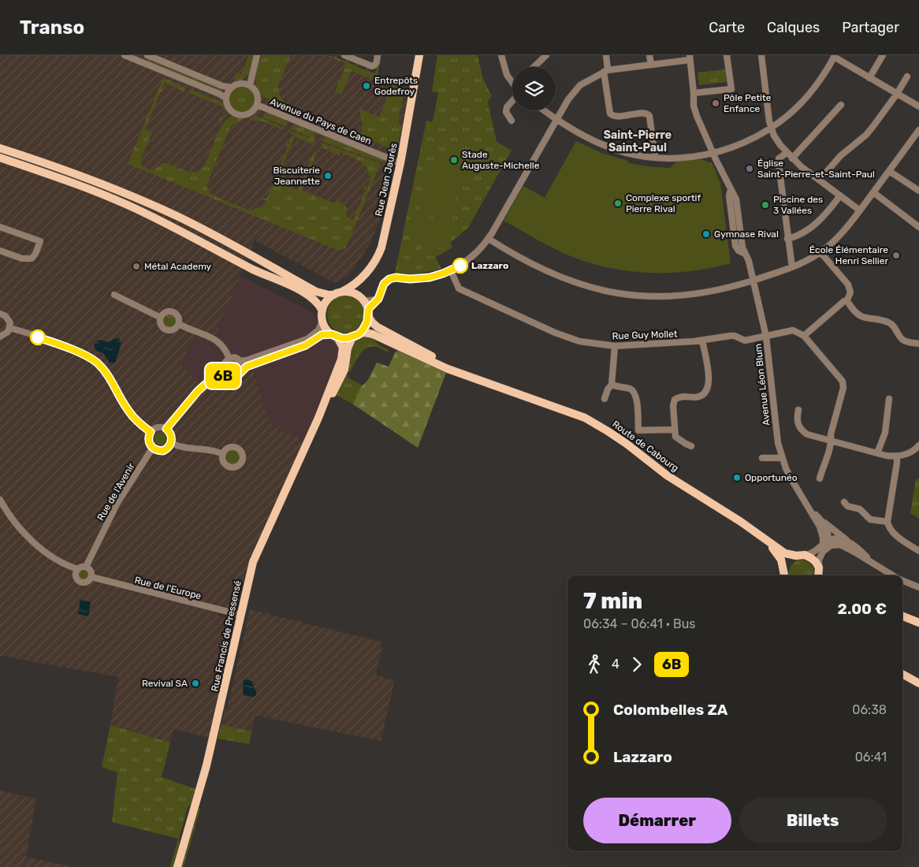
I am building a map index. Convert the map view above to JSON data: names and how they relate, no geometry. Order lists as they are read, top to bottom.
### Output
{
  "streets": {
    "main road": ["Rue Jean Jaurès", "Route de Cabourg", "Rue Francis de Pressensé"],
    "street": [
      "Avenue du Pays de Caen",
      "Rue Guy Mollet",
      "Avenue Léon Blum",
      "Rue de l'Avenir",
      "Rue de l'Europe"
    ]
  },
  "crossings": [
    ["Avenue du Pays de Caen", "Rue Jean Jaurès"],
    ["Rue Guy Mollet", "Avenue Léon Blum"],
    ["Rue de l'Avenir", "Rue de l'Europe"],
    ["Rue de l'Europe", "Rue Francis de Pressensé"]
  ],
  "districts": ["Saint-Pierre Saint-Paul"],
  "places": [
    "Entrepôts Godefroy",
    "Pôle Petite Enfance",
    "Stade Auguste-Michelle",
    "Église Saint-Pierre-et-Saint-Paul",
    "Biscuiterie Jeannette",
    "Complexe sportif Pierre Rival",
    "Piscine des 3 Vallées",
    "Gymnase Rival",
    "École Élémentaire Henri Sellier",
    "Lazzaro",
    "Métal Academy",
    "Opportunéo",
    "Revival SA"
  ],
  "lines": ["bus line 6B"],
  "page": {
    "header": "Transo",
    "nav": ["Carte", "Calques", "Partager"],
    "on_map": "6B",
    "heading": ["7 min", "06:34 – 06:41 · Bus", "2.00 €"],
    "legs": ["4", "6B"],
    "list": [
      {
        "name": "Colombelles ZA",
        "value": "06:38"
      },
      {
        "name": "Lazzaro",
        "value": "06:41"
      }
    ],
    "buttons": ["Démarrer", "Billets"]
  }
}
